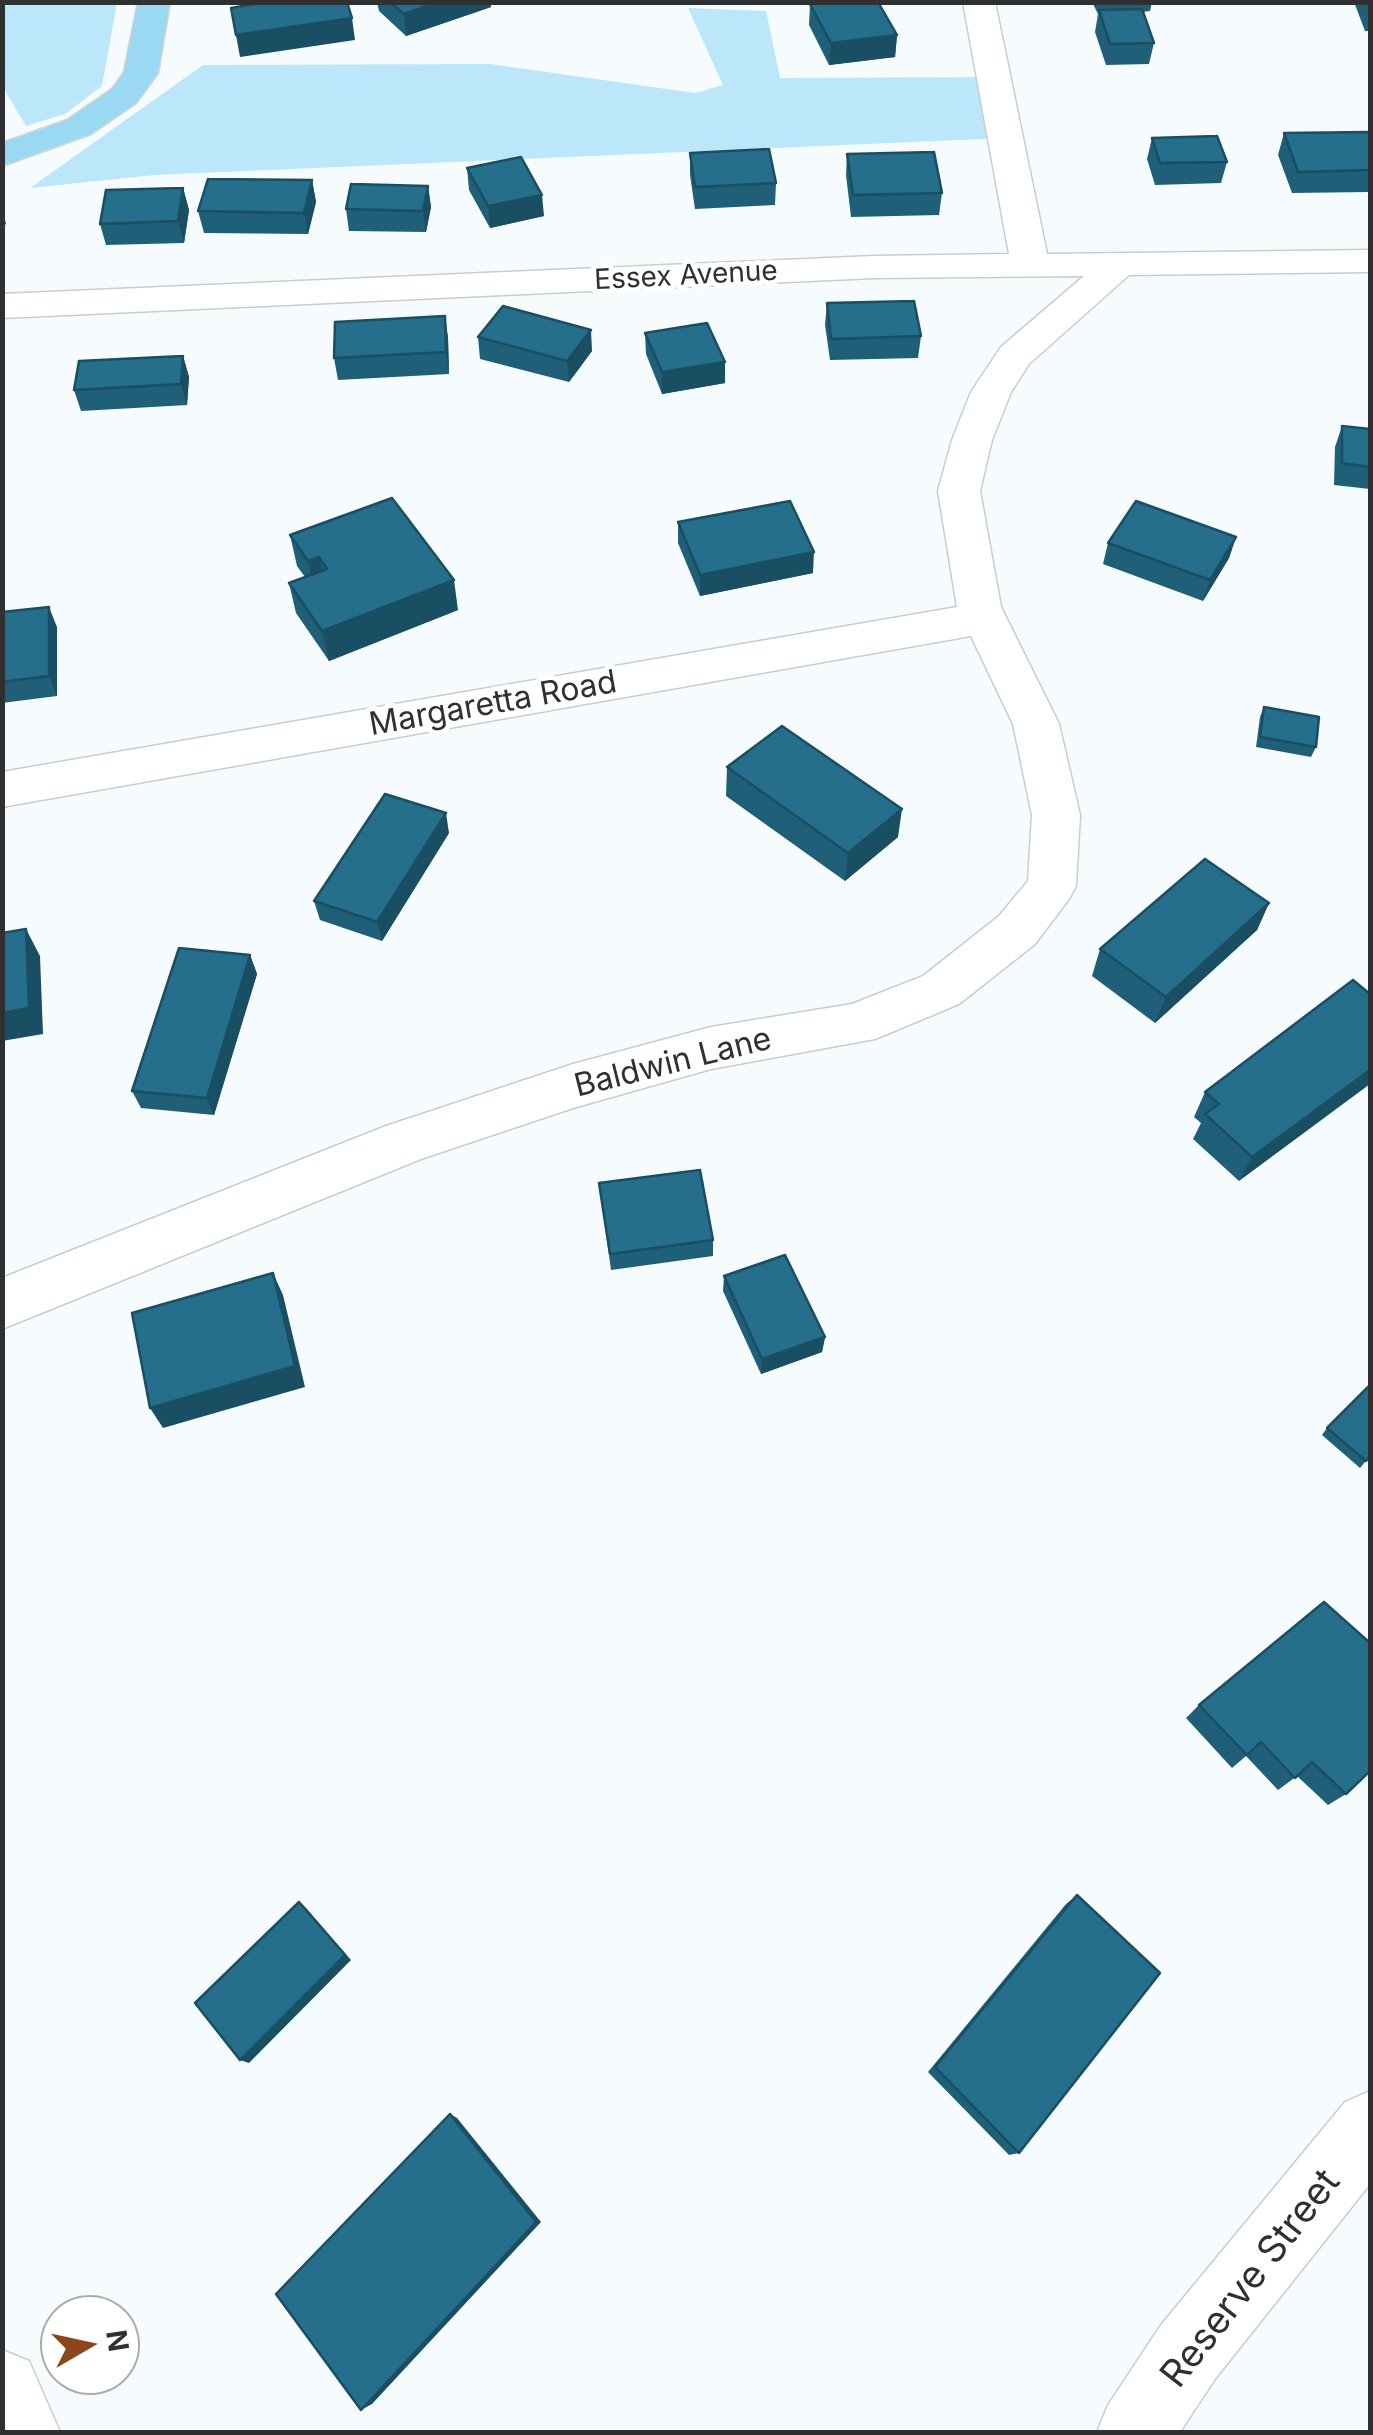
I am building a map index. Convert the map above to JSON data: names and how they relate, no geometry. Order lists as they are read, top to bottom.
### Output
{
  "streets": {
    "street": [
      "Essex Avenue",
      "Margaretta Road",
      "Baldwin Lane",
      "Reserve Street"
    ]
  },
  "crossings": [
    ["Essex Avenue", "Baldwin Lane"],
    ["Margaretta Road", "Baldwin Lane"]
  ],
  "north": "right"
}
